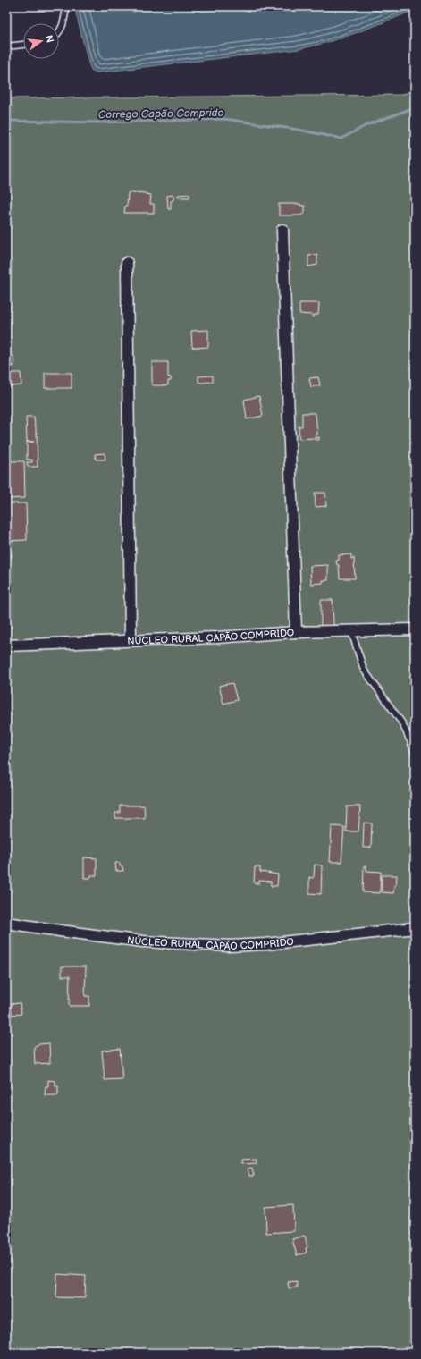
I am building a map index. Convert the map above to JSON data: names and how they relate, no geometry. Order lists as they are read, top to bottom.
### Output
{
  "streets": {
    "street": ["NÚCLEO RURAL CAPÃO COMPRIDO"]
  },
  "water": ["Corrego Capão Comprido"],
  "north": "right"
}
